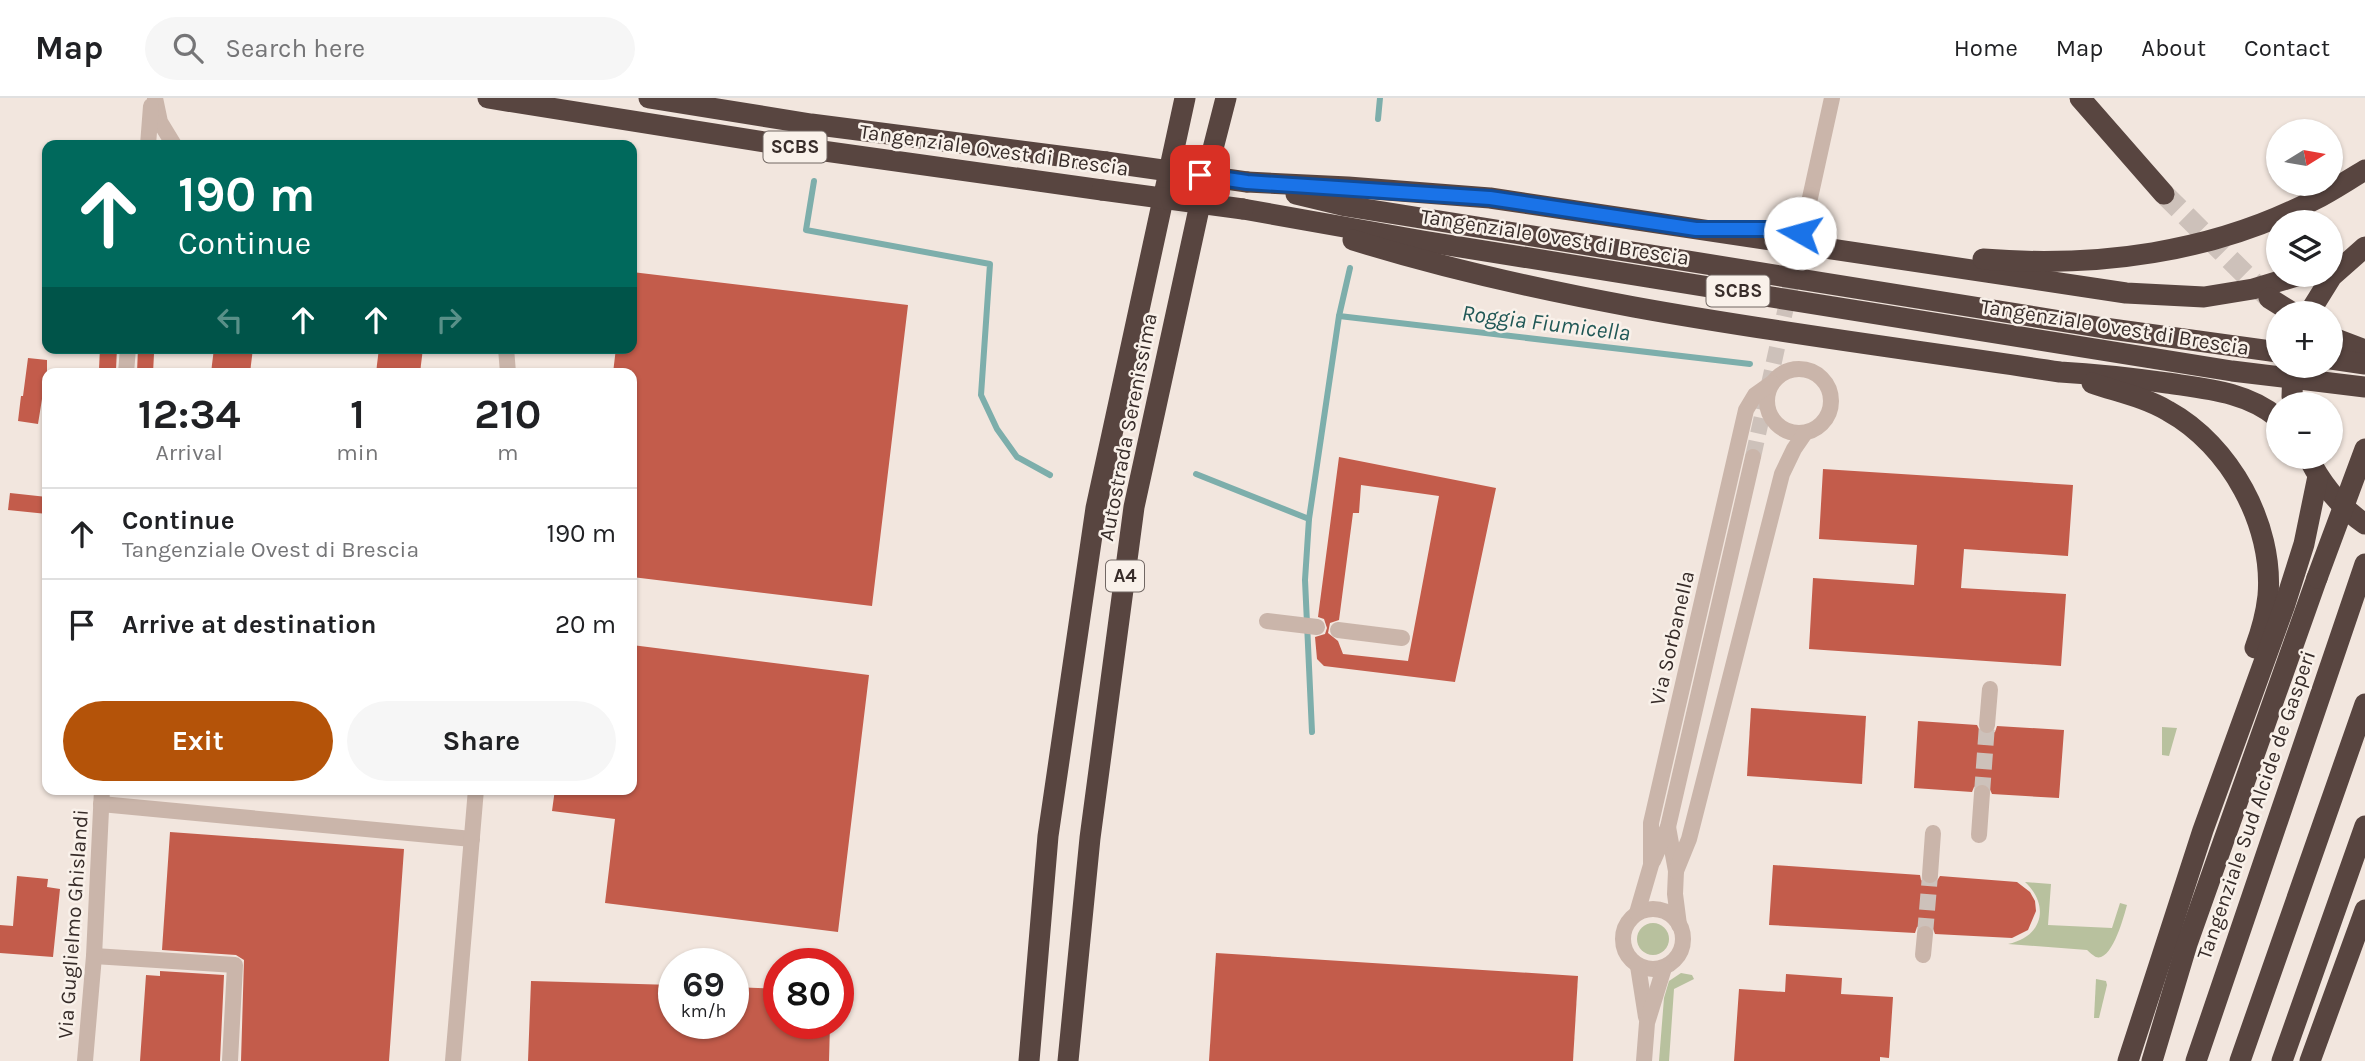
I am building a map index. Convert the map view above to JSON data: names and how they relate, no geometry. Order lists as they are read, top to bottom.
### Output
{
  "streets": {
    "highway": [
      "SCBS",
      "Tangenziale Ovest di Brescia",
      "Autostrada Serenissima",
      "A4",
      "Tangenziale Sud Alcide de Gasperi"
    ],
    "street": ["Via Sorbanella", "Via Guglielmo Ghislandi"]
  },
  "water": ["Roggia Fiumicella"],
  "north": "right",
  "page": {
    "header": "Map",
    "search": "Search here",
    "nav": [
      "Home",
      "Map",
      "About",
      "Contact"
    ],
    "map_buttons": ["+", "−"],
    "turn": ["190 m", "Continue"],
    "eta": [
      "12:34",
      "Arrival",
      "1",
      "min",
      "210",
      "m"
    ],
    "list": [
      {
        "name": "Continue",
        "note": "Tangenziale Ovest di Brescia",
        "value": "190 m"
      },
      {
        "name": "Arrive at destination",
        "value": "20 m"
      }
    ],
    "buttons": ["Exit", "Share"],
    "speed": "69 km/h",
    "limit": "80"
  }
}
